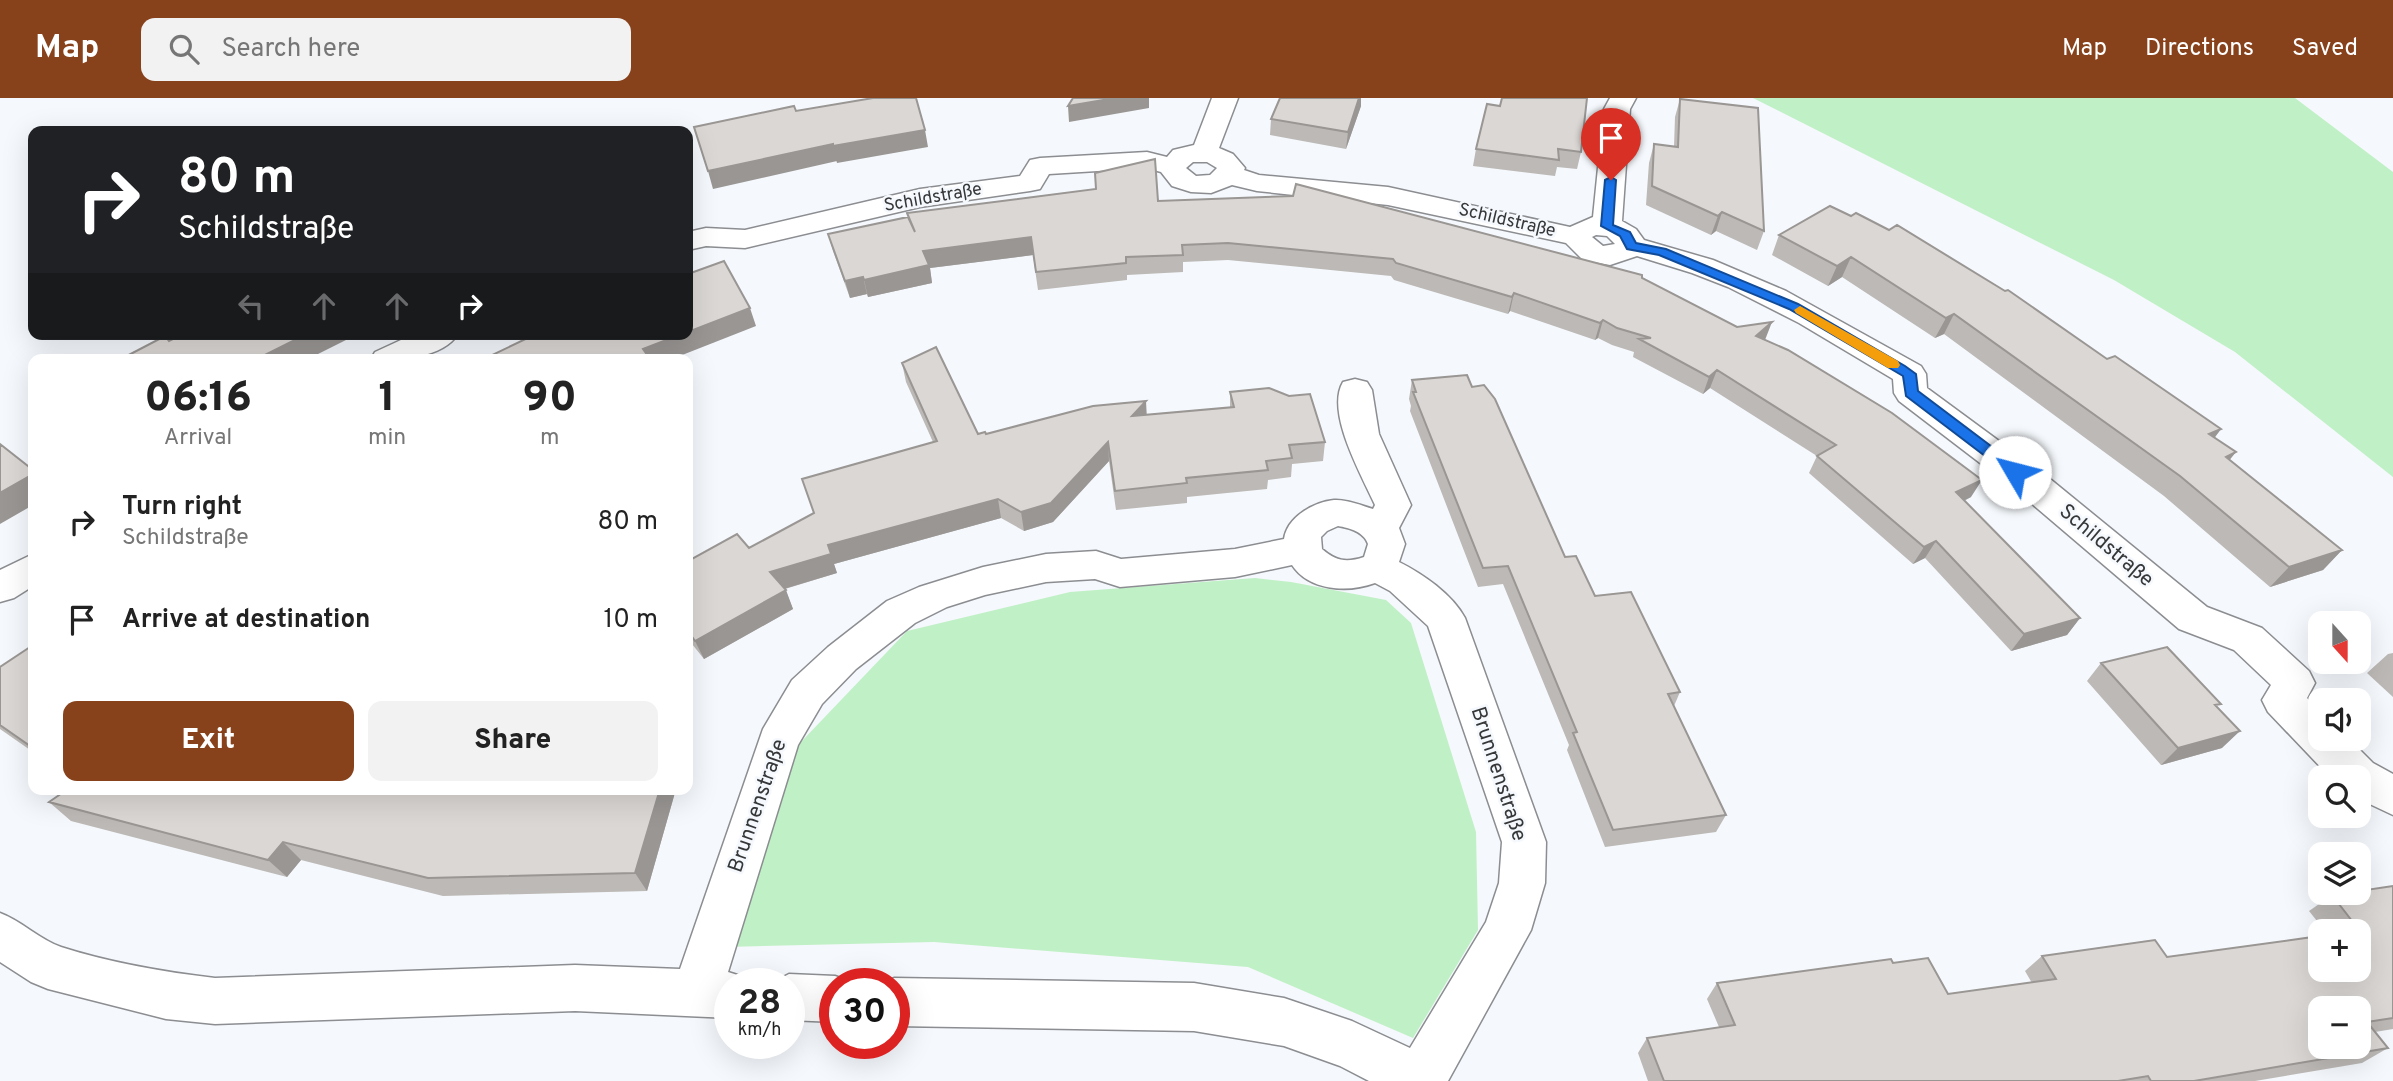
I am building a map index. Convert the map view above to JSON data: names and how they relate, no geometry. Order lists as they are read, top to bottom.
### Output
{
  "streets": {
    "street": ["Schildstraße", "Brunnenstraße"]
  },
  "north": "bottom",
  "page": {
    "header": "Map",
    "search": "Search here",
    "nav": ["Map", "Directions", "Saved"],
    "turn": ["80 m", "Schildstraße"],
    "eta": [
      "06:16",
      "Arrival",
      "1",
      "min",
      "90",
      "m"
    ],
    "list": [
      {
        "name": "Turn right",
        "note": "Schildstraße",
        "value": "80 m"
      },
      {
        "name": "Arrive at destination",
        "value": "10 m"
      }
    ],
    "map_buttons": ["+", "−"],
    "buttons": ["Exit", "Share"],
    "speed": "28 km/h",
    "limit": "30"
  }
}
